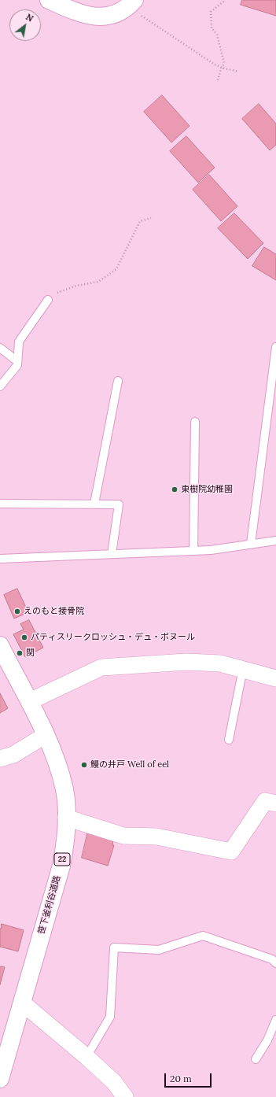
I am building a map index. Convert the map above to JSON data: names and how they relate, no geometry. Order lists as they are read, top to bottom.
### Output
{
  "streets": {
    "main road": ["22", "笹下釜利谷道路"]
  },
  "places": [
    "東樹院幼稚園",
    "えのもと接骨院",
    "パティスリークロッシュ・デュ・ボヌール",
    "関",
    "鰻の井戸 Well of eel"
  ],
  "scale_bar": "20 m",
  "north": "top right"
}
